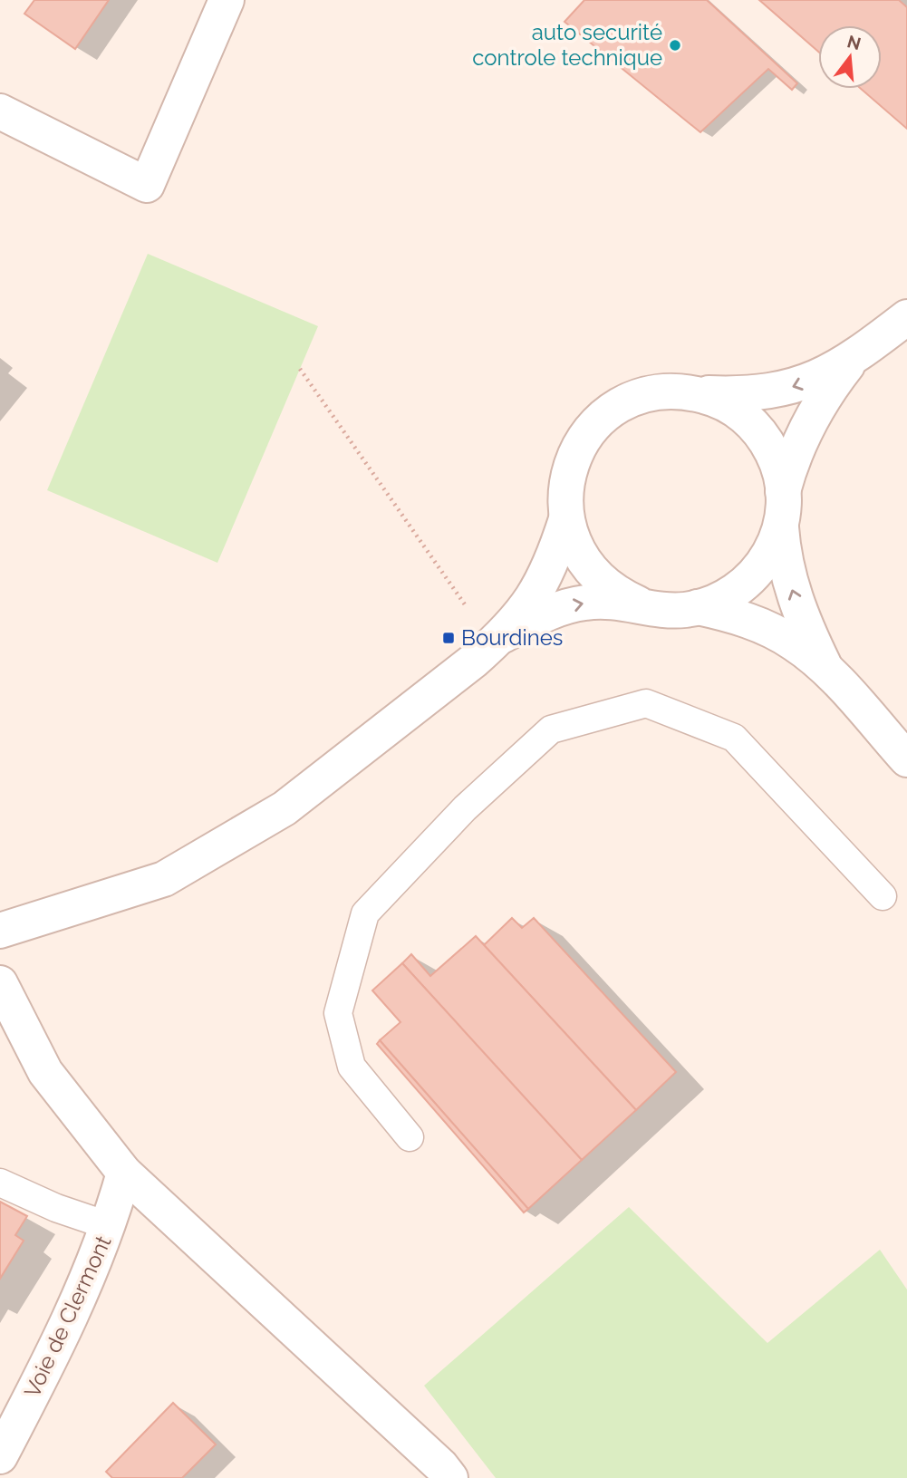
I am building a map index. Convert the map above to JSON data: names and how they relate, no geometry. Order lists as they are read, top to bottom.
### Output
{
  "streets": {
    "street": ["Voie de Clermont"]
  },
  "places": {
    "other": ["auto securité controle technique"],
    "transit": ["Bourdines"]
  },
  "north": "top"
}
